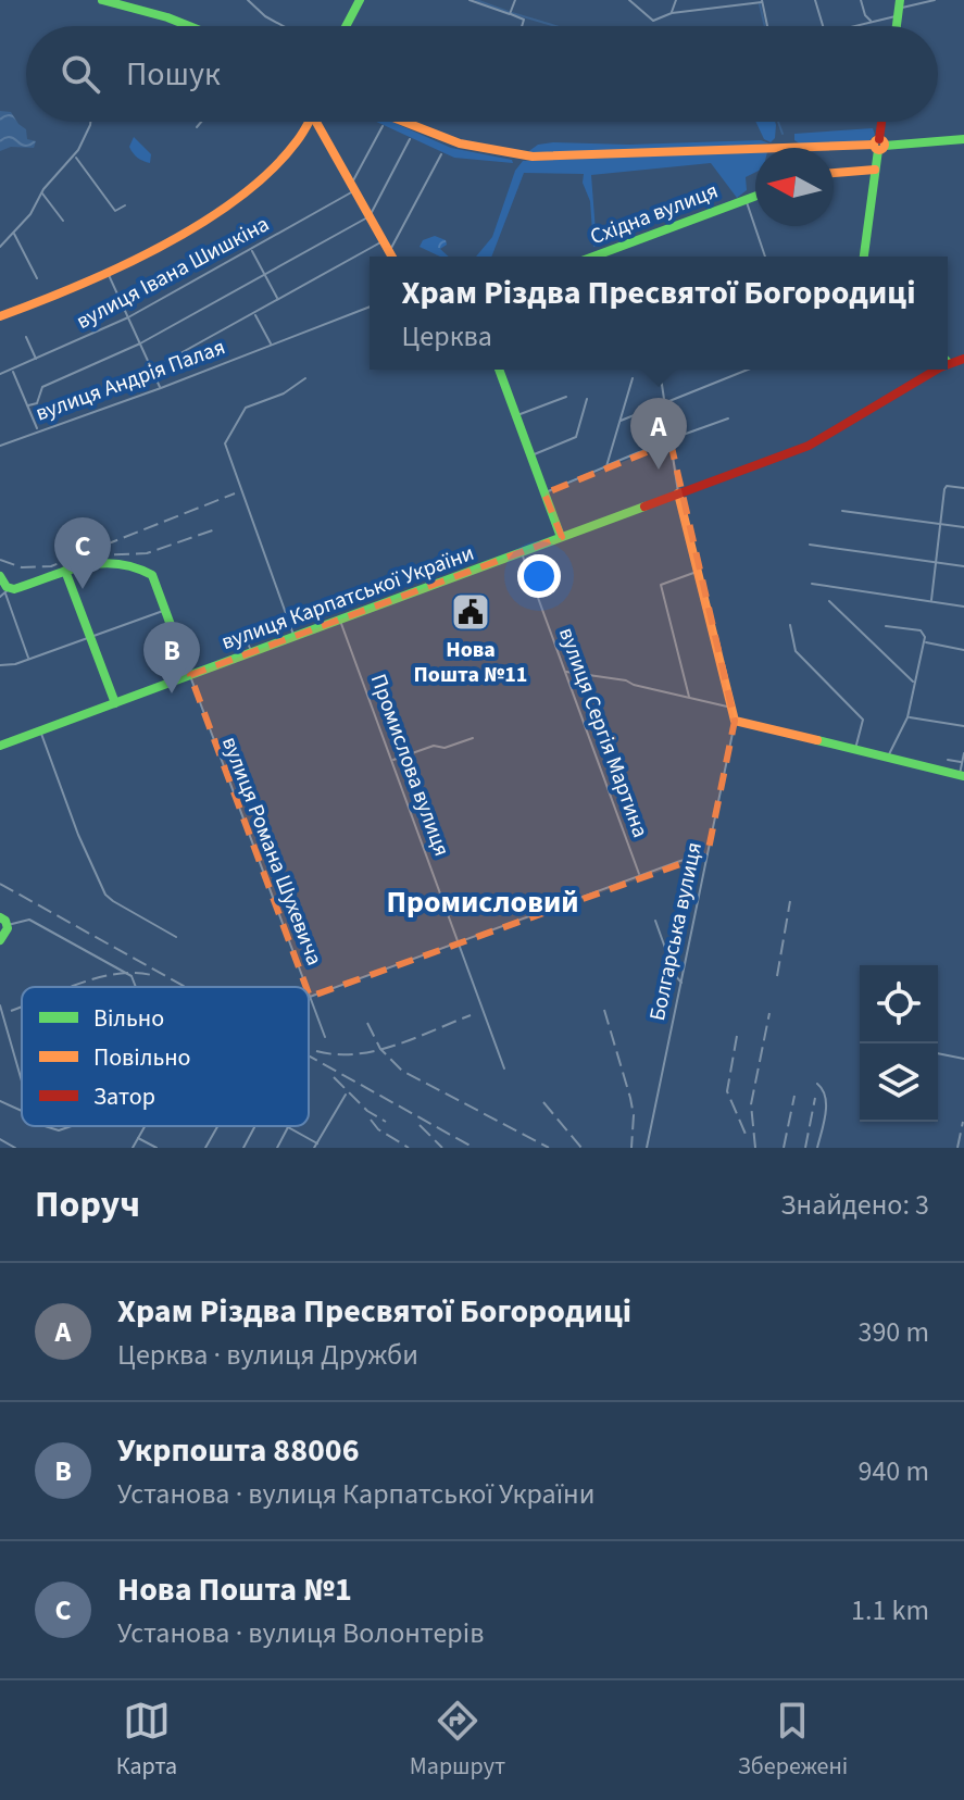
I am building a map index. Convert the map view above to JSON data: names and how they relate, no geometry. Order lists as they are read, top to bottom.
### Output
{
  "streets": {
    "main road": ["Східна вулиця", "вулиця Карпатської України"],
    "street": [
      "вулиця Івана Шишкіна",
      "вулиця Андрія Палая",
      "вулиця Сергія Мартина",
      "Промислова вулиця",
      "вулиця Романа Шухевича",
      "Болгарська вулиця"
    ]
  },
  "crossings": [
    ["вулиця Карпатської України", "вулиця Сергія Мартина"],
    ["вулиця Карпатської України", "Промислова вулиця"],
    ["вулиця Карпатської України", "вулиця Романа Шухевича"]
  ],
  "districts": ["Промисловий"],
  "places": {
    "public building": ["Нова Пошта №11"]
  },
  "legend": ["Вільно", "Повільно", "Затор"],
  "north": "left",
  "page": {
    "search": "Пошук",
    "popup": ["Храм Різдва Пресвятої Богородиці", "Церква"],
    "pins": ["A", "C", "B"],
    "heading": ["Поруч", "Знайдено: 3"],
    "list": [
      {
        "mark": "A",
        "name": "Храм Різдва Пресвятої Богородиці",
        "note": "Церква · вулиця Дружби",
        "value": "390 m"
      },
      {
        "mark": "B",
        "name": "Укрпошта 88006",
        "note": "Установа · вулиця Карпатської України",
        "value": "940 m"
      },
      {
        "mark": "C",
        "name": "Нова Пошта №1",
        "note": "Установа · вулиця Волонтерів",
        "value": "1.1 km"
      }
    ],
    "nav": ["Карта", "Маршрут", "Збережені"]
  }
}
